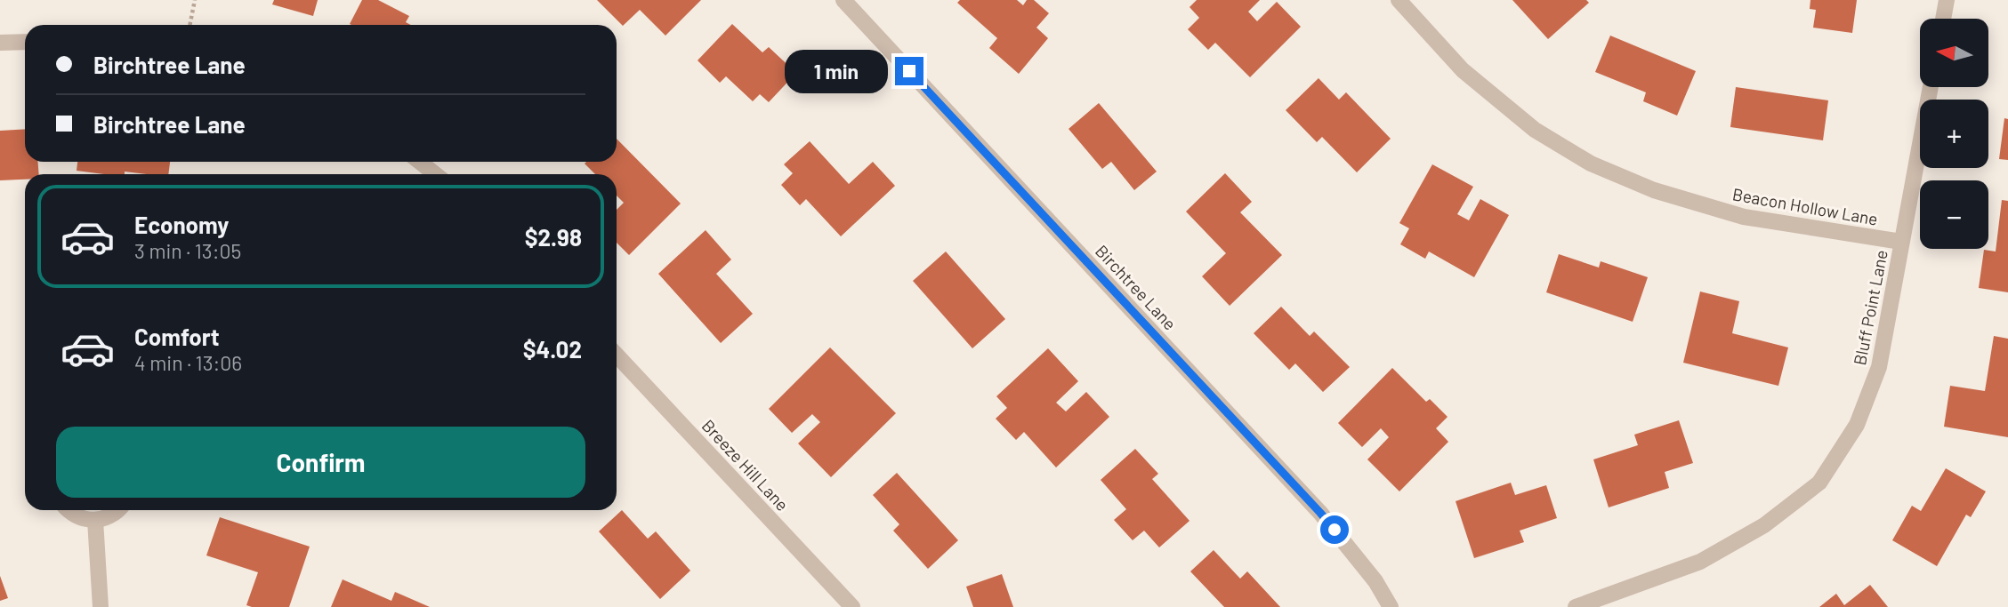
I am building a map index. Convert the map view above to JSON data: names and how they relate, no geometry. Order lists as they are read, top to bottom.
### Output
{
  "streets": {
    "street": [
      "Beacon Hollow Lane",
      "Birchtree Lane",
      "Bluff Point Lane",
      "Breeze Hill Lane"
    ]
  },
  "crossings": [
    ["Beacon Hollow Lane", "Bluff Point Lane"]
  ],
  "north": "left",
  "page": {
    "map_buttons": ["+", "−"],
    "banner": ["Birchtree Lane", "Birchtree Lane"],
    "bubble": "1 min",
    "list": [
      {
        "name": "Economy",
        "note": "3 min · 13:05",
        "value": "$2.98"
      },
      {
        "name": "Comfort",
        "note": "4 min · 13:06",
        "value": "$4.02"
      }
    ],
    "buttons": "Confirm"
  }
}
